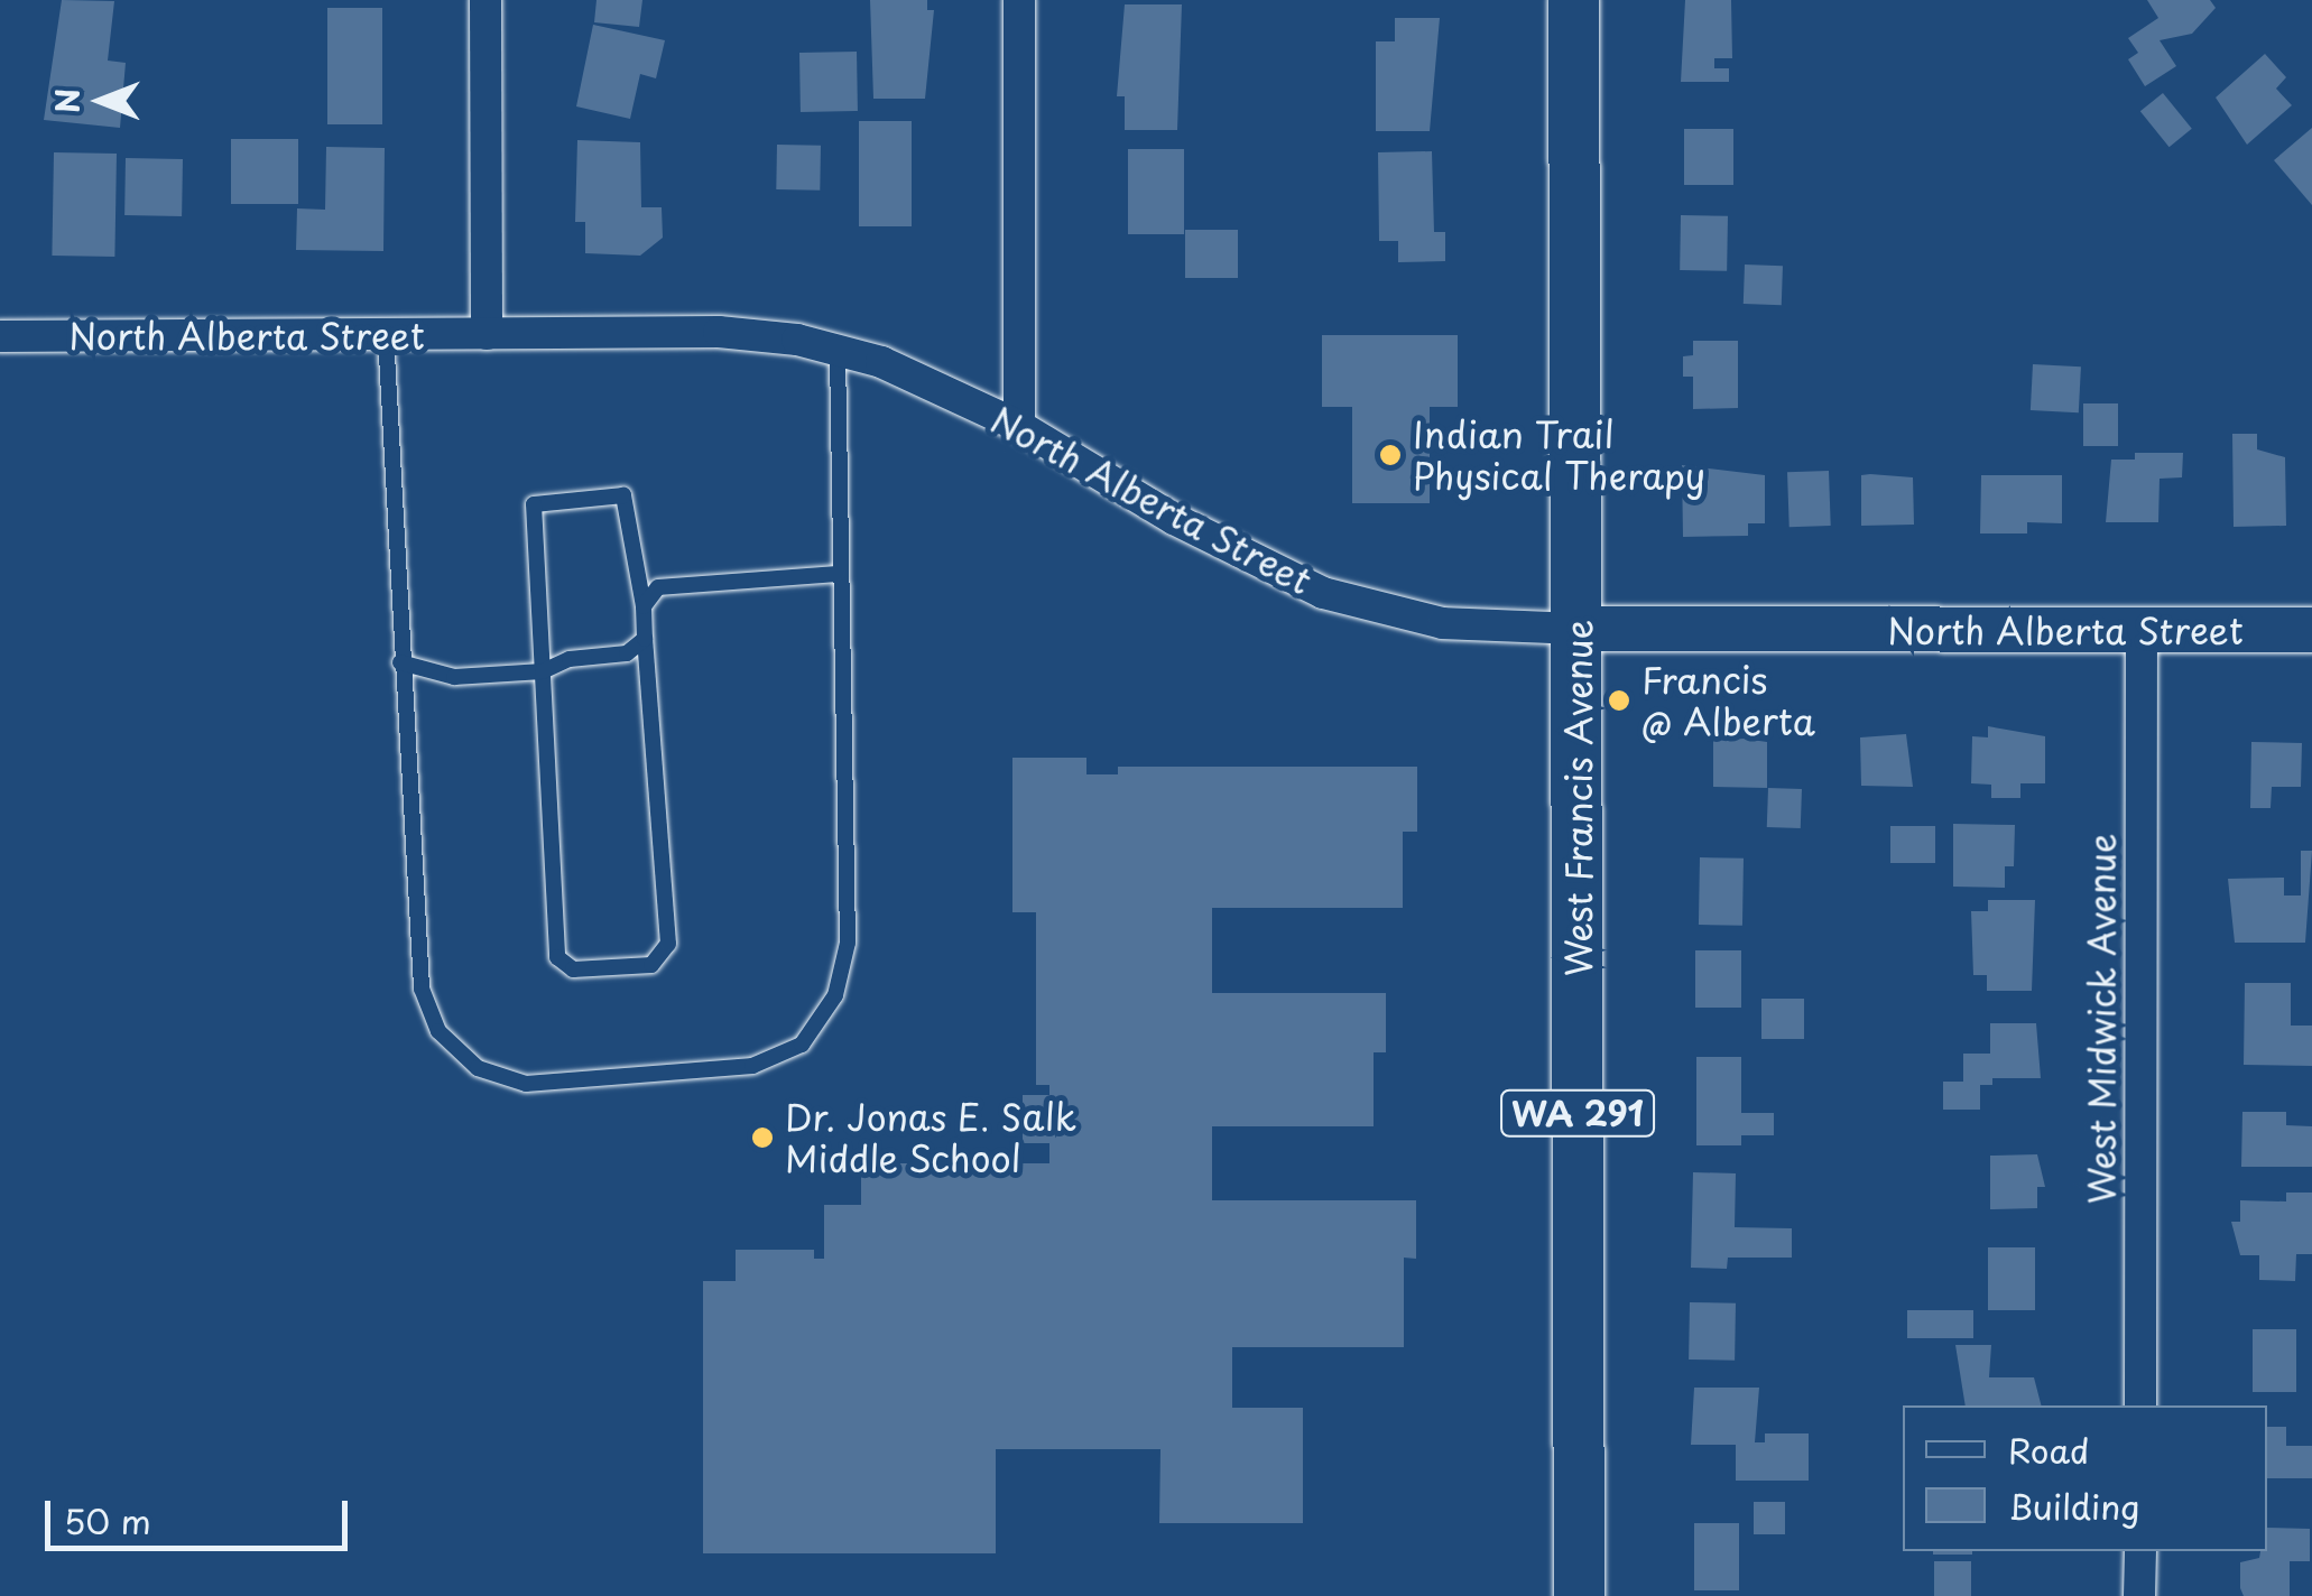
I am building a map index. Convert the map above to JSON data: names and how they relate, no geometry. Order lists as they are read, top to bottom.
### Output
{
  "streets": {
    "main road": ["North Alberta Street", "West Francis Avenue", "WA 291"],
    "street": ["West Midwick Avenue"]
  },
  "crossings": [
    ["North Alberta Street", "West Francis Avenue"],
    ["North Alberta Street", "West Midwick Avenue"]
  ],
  "places": ["Indian Trail Physical Therapy", "Francis @ Alberta", "Dr. Jonas E. Salk Middle School"],
  "legend": ["Road", "Building"],
  "scale_bar": "50 m",
  "north": "left"
}
